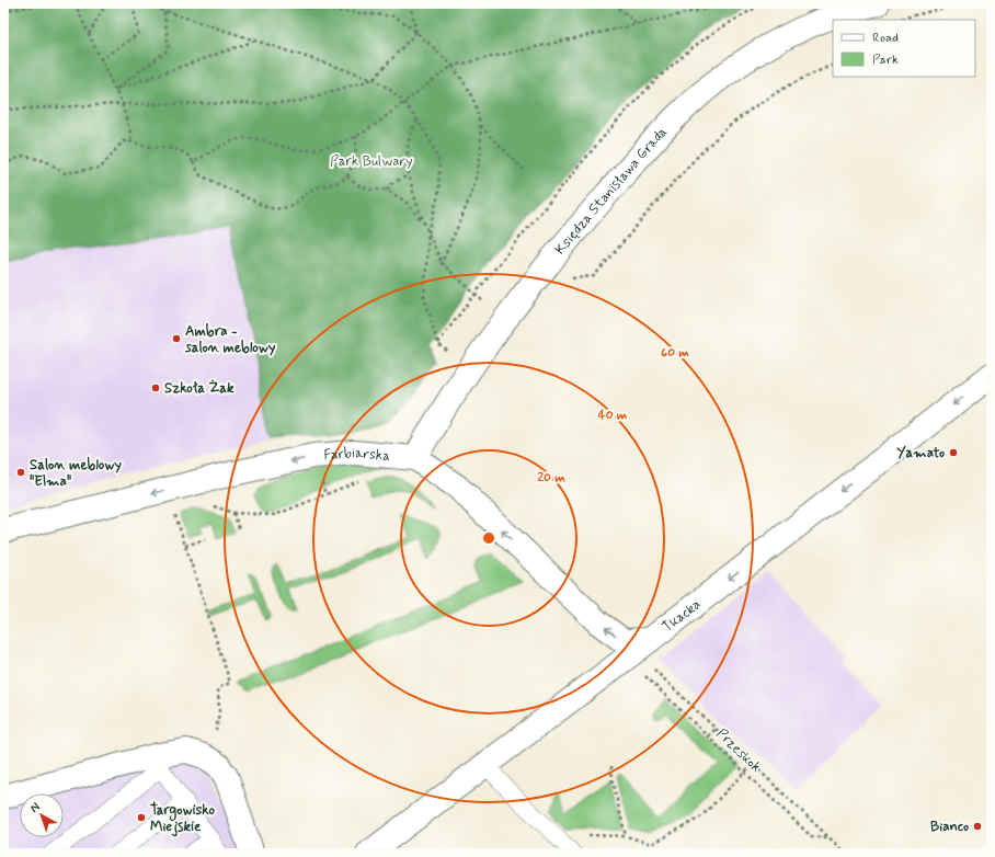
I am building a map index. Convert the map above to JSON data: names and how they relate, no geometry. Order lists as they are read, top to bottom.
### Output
{
  "streets": {
    "street": ["Księdza Stanisława Grada", "Farbiarska", "Tkacka"],
    "path": ["Przeskok"]
  },
  "crossings": [
    ["Księdza Stanisława Grada", "Farbiarska"],
    ["Farbiarska", "Tkacka"]
  ],
  "one_way": ["Farbiarska", "Tkacka"],
  "parks": ["Park Bulwary"],
  "places": [
    "Ambra - salon meblowy",
    "Szkoła Żak",
    "Yamato",
    "Salon meblowy \"Elma\"",
    "Targowisko Miejskie",
    "Bianco"
  ],
  "legend": ["Road", "Park"],
  "north": "top left",
  "rings": ["60 m", "40 m", "20 m"]
}
